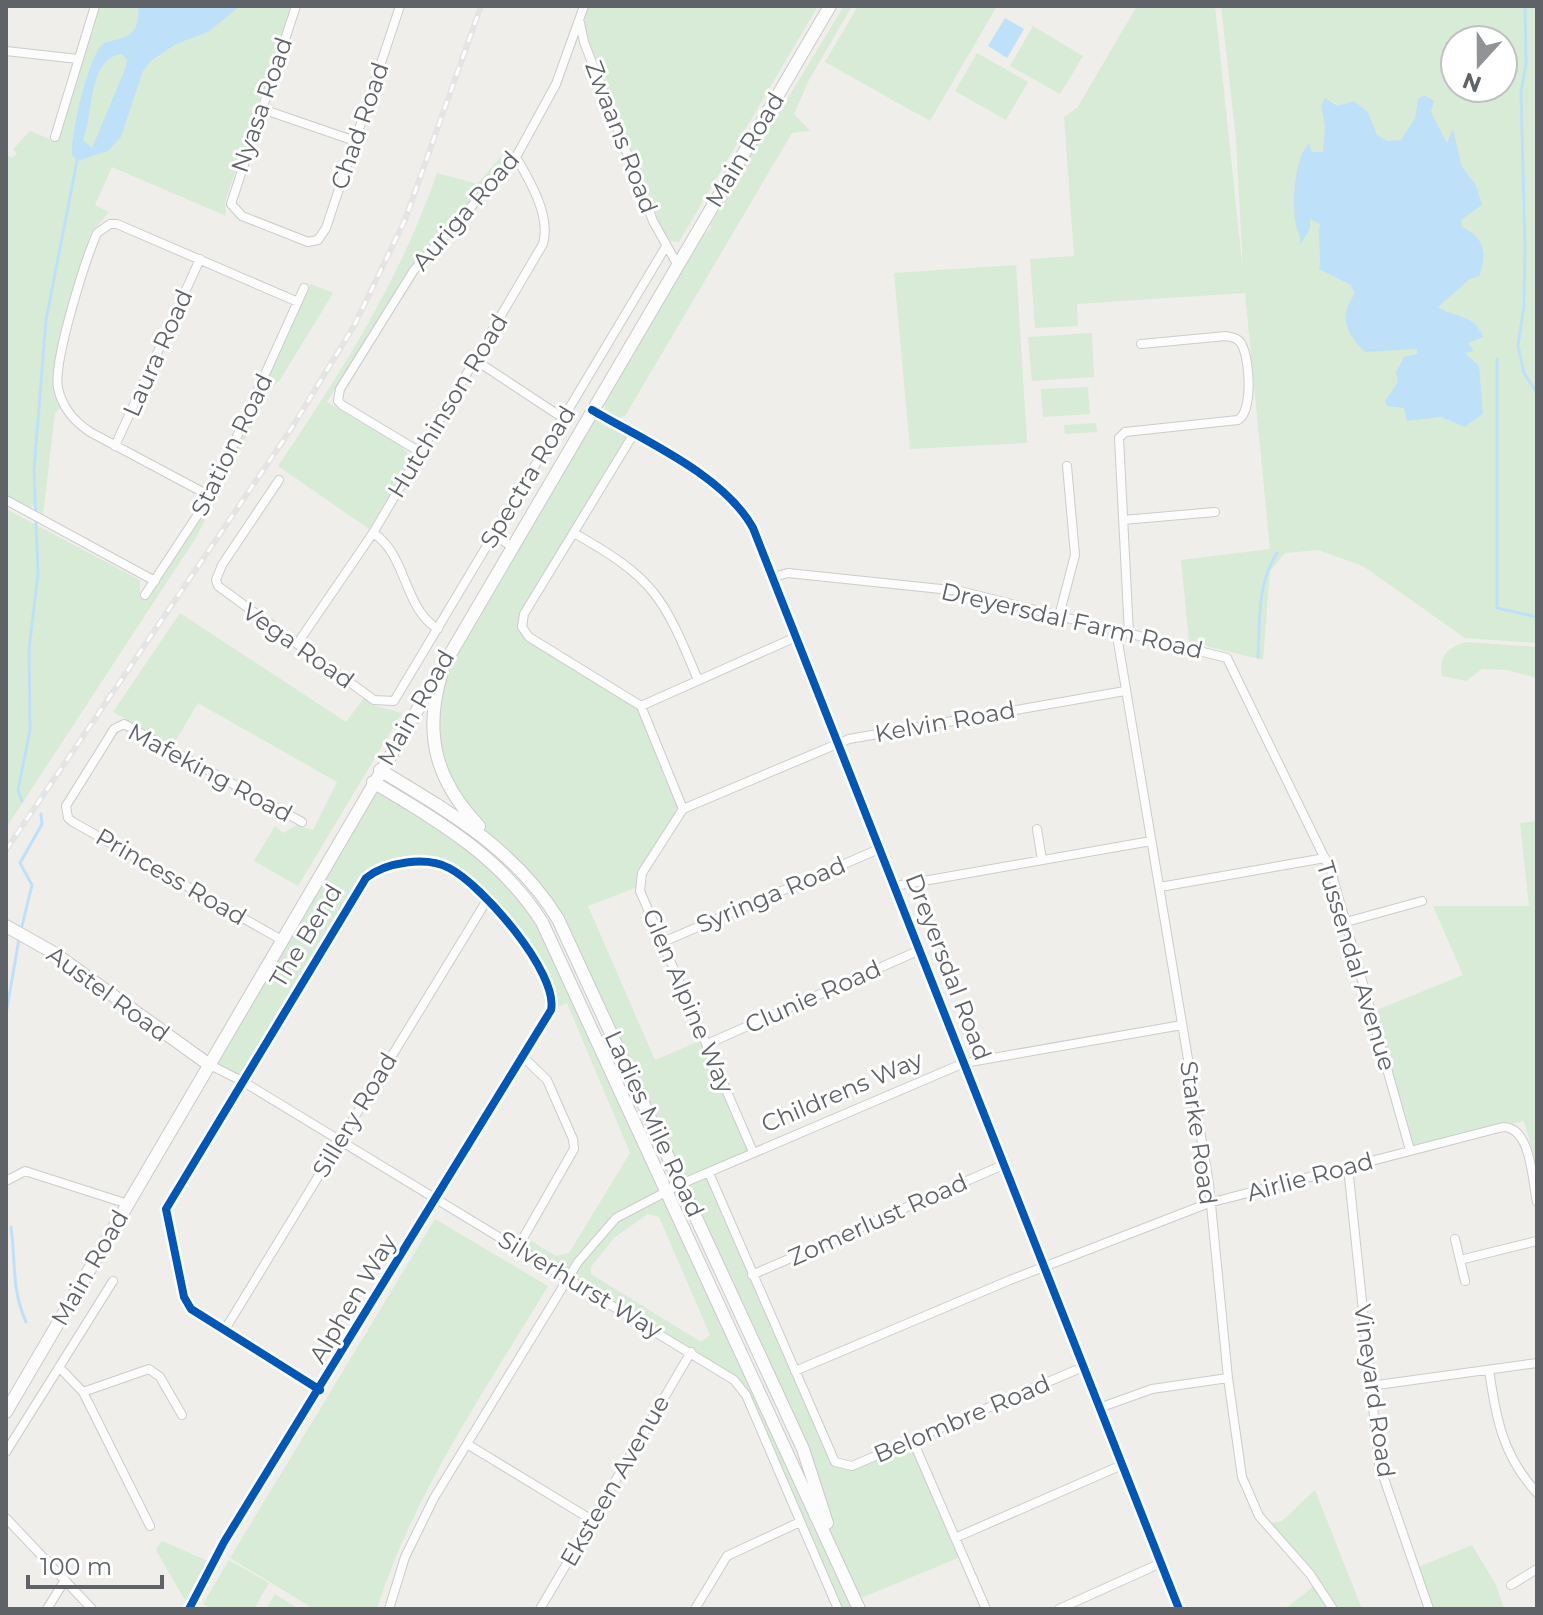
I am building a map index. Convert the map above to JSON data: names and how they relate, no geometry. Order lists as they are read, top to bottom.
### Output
{
  "streets": {
    "main road": ["Main Road", "Austel Road", "Ladies Mile Road"],
    "street": [
      "Nyasa Road",
      "Chad Road",
      "Zwaans Road",
      "Auriga Road",
      "Laura Road",
      "Hutchinson Road",
      "Station Road",
      "Spectra Road",
      "Dreyersdal Farm Road",
      "Vega Road",
      "Kelvin Road",
      "Mafeking Road",
      "Princess Road",
      "Syringa Road",
      "The Bend",
      "Tussendal Avenue",
      "Dreyersdal Road",
      "Clunie Road",
      "Glen Alpine Way",
      "Childrens Way",
      "Sillery Road",
      "Starke Road",
      "Airlie Road",
      "Zomerlust Road",
      "Silverhurst Way",
      "Alphen Way",
      "Vineyard Road",
      "Belombre Road",
      "Eksteen Avenue"
    ]
  },
  "crossings": [
    ["Nyasa Road", "Chad Road"],
    ["Zwaans Road", "Main Road"],
    ["Zwaans Road", "Auriga Road"],
    ["Zwaans Road", "Spectra Road"],
    ["Main Road", "Princess Road"],
    ["Main Road", "Dreyersdal Road"],
    ["Main Road", "Austel Road"],
    ["Main Road", "Ladies Mile Road"],
    ["Main Road", "Silverhurst Way"],
    ["Auriga Road", "Hutchinson Road"],
    ["Hutchinson Road", "Vega Road"],
    ["Spectra Road", "Vega Road"],
    ["Dreyersdal Farm Road", "Tussendal Avenue"],
    ["Dreyersdal Farm Road", "Dreyersdal Road"],
    ["Dreyersdal Farm Road", "Starke Road"],
    ["Kelvin Road", "Dreyersdal Road"],
    ["Kelvin Road", "Glen Alpine Way"],
    ["Kelvin Road", "Starke Road"],
    ["Mafeking Road", "Princess Road"],
    ["Syringa Road", "Dreyersdal Road"],
    ["Syringa Road", "Glen Alpine Way"],
    ["The Bend", "Sillery Road"],
    ["The Bend", "Silverhurst Way"],
    ["The Bend", "Alphen Way"],
    ["Tussendal Avenue", "Airlie Road"],
    ["Dreyersdal Road", "Clunie Road"],
    ["Dreyersdal Road", "Childrens Way"],
    ["Dreyersdal Road", "Airlie Road"],
    ["Dreyersdal Road", "Zomerlust Road"],
    ["Dreyersdal Road", "Belombre Road"],
    ["Austel Road", "Silverhurst Way"],
    ["Clunie Road", "Glen Alpine Way"],
    ["Glen Alpine Way", "Childrens Way"],
    ["Childrens Way", "Ladies Mile Road"],
    ["Childrens Way", "Starke Road"],
    ["Childrens Way", "Silverhurst Way"],
    ["Sillery Road", "Silverhurst Way"],
    ["Starke Road", "Airlie Road"],
    ["Airlie Road", "Vineyard Road"],
    ["Airlie Road", "Belombre Road"],
    ["Silverhurst Way", "Alphen Way"],
    ["Silverhurst Way", "Eksteen Avenue"]
  ],
  "scale_bar": "100 m",
  "north": "bottom"
}
